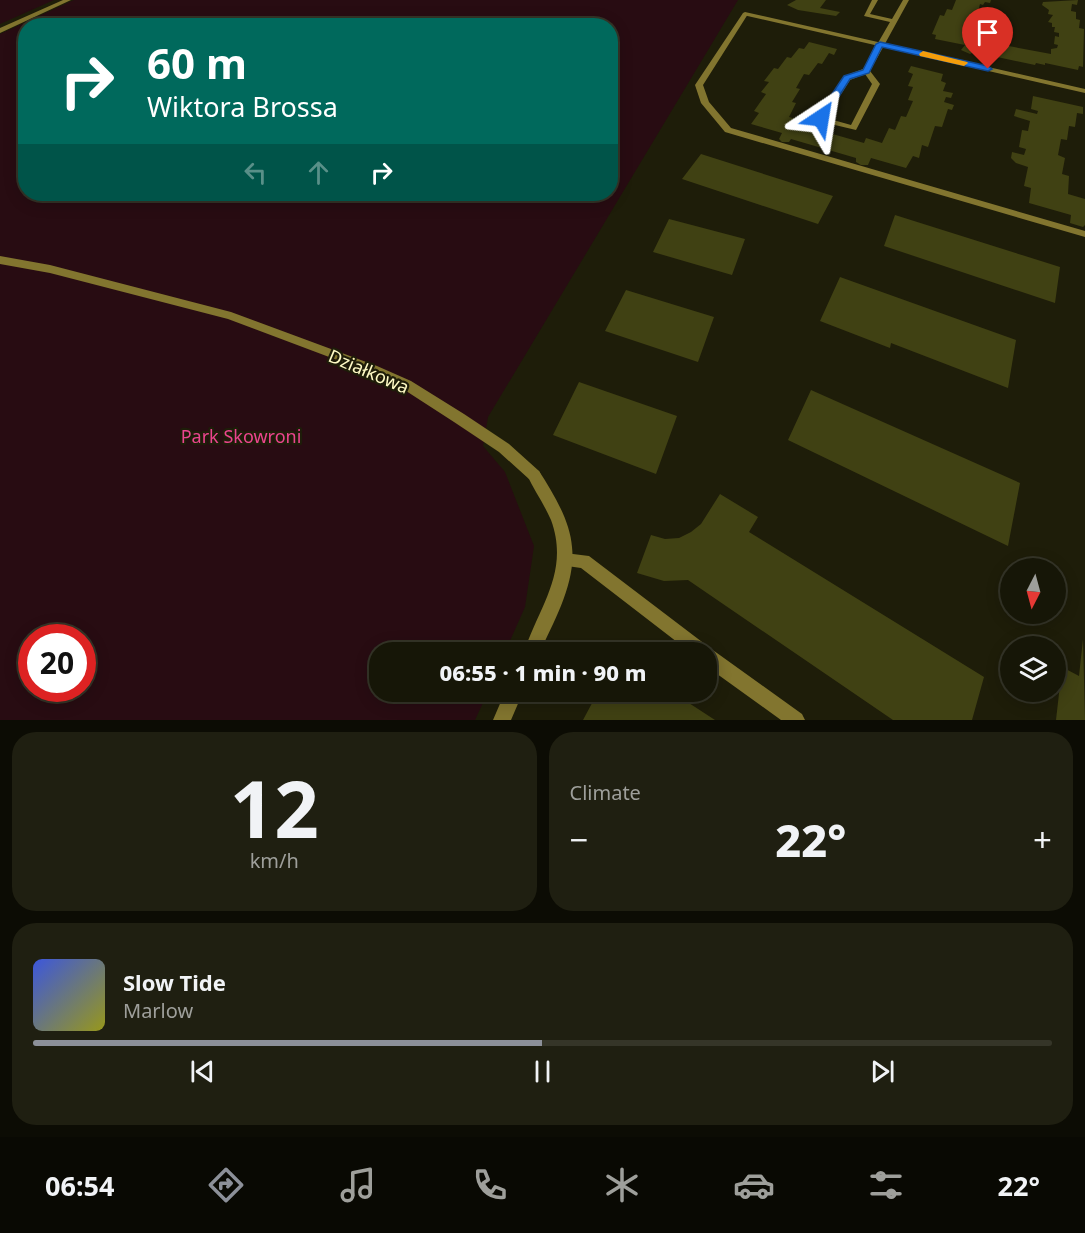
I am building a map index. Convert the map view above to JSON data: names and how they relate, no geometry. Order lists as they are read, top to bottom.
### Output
{
  "streets": {
    "street": ["Działkowa"]
  },
  "parks": ["Park Skowroni"],
  "north": "bottom",
  "page": {
    "turn": ["60 m", "Wiktora Brossa"],
    "limit": "20",
    "trip": "06:55 · 1 min · 90 m",
    "tile": [
      ["12", "km/h"],
      "Climate"
    ],
    "heat": ["−", "22°", "+"],
    "song": ["Slow Tide", "Marlow"],
    "tabs": ["06:54", "22°"]
  }
}
